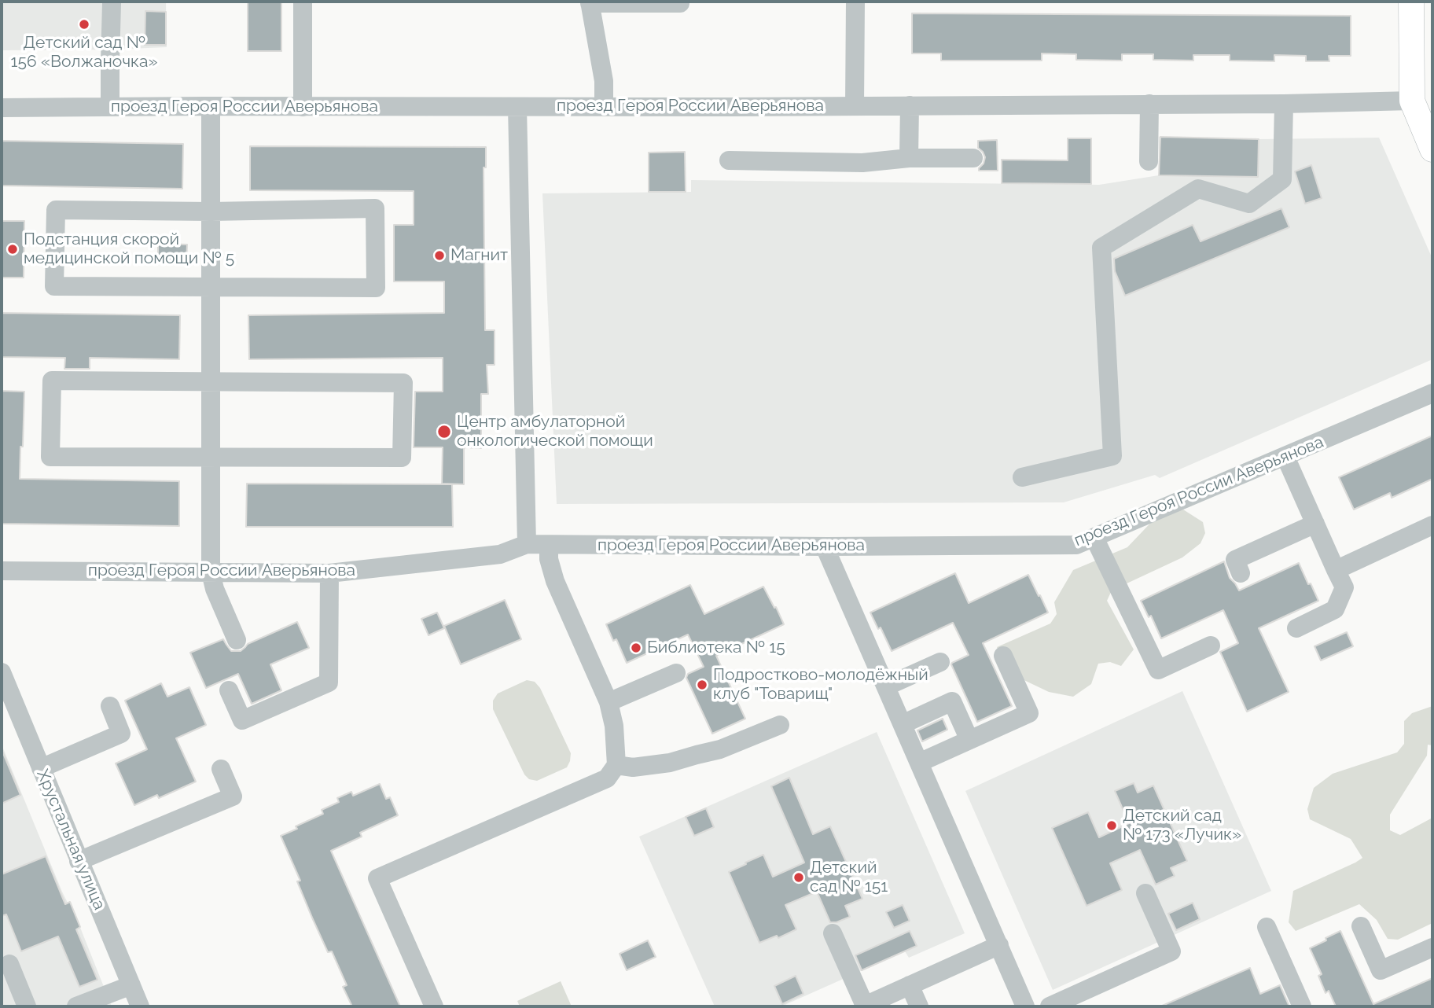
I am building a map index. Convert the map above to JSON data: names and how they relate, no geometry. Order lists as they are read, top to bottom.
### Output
{
  "streets": {
    "street": ["проезд Героя России Аверьянова", "Хрустальная улица"]
  },
  "places": [
    "Детский сад № 156 «Волжаночка»",
    "Подстанция скорой медицинской помощи № 5",
    "Магнит",
    "Центр амбулаторной онкологической помощи",
    "Библиотека № 15",
    "Подростково-молодёжный клуб \"Товарищ\"",
    "Детский сад № 173 «Лучик»",
    "Детский сад № 151"
  ]
}
